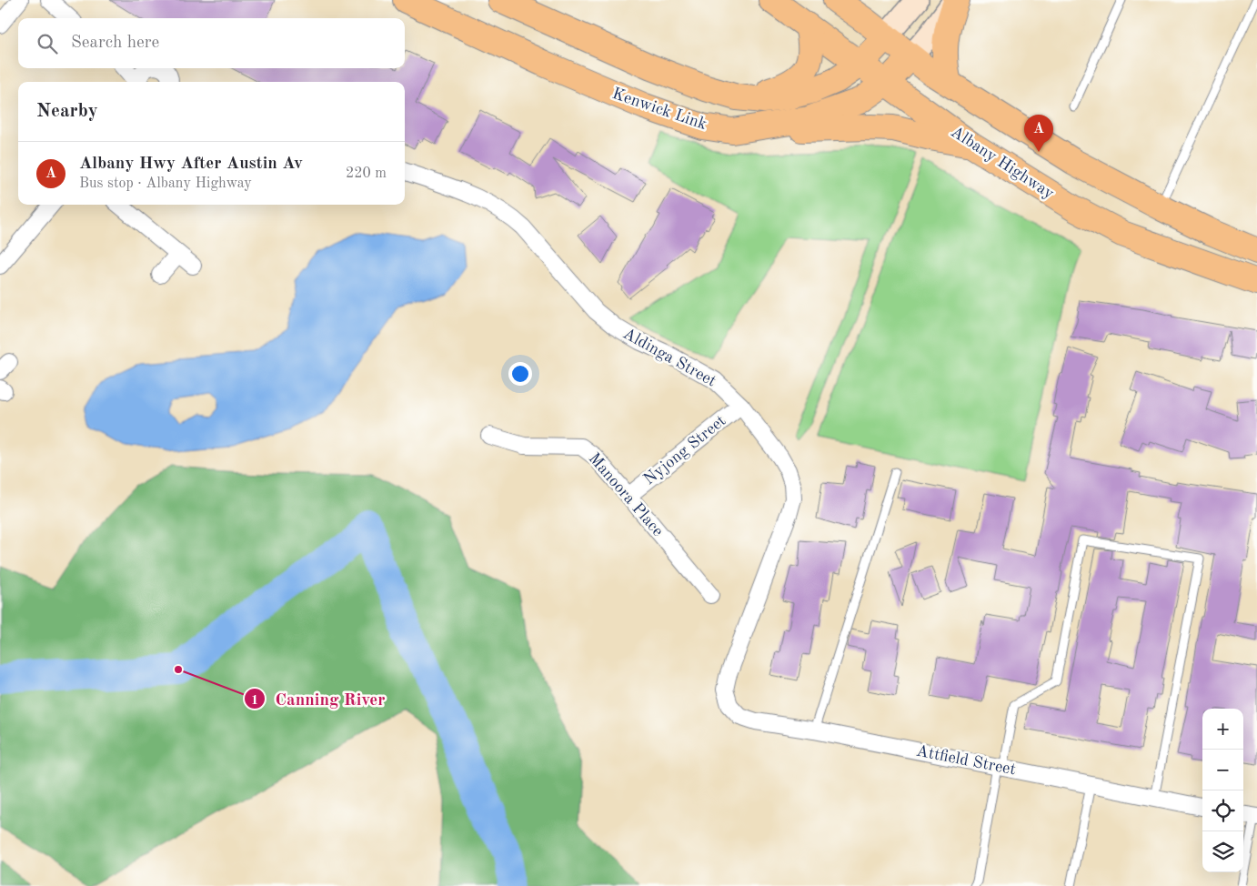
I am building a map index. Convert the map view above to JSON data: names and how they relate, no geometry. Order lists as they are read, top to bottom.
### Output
{
  "streets": {
    "highway": ["Kenwick Link", "Albany Highway"],
    "street": [
      "Aldinga Street",
      "Nyjong Street",
      "Manoora Place",
      "Attfield Street"
    ]
  },
  "crossings": [
    ["Kenwick Link", "Albany Highway"],
    ["Aldinga Street", "Nyjong Street"],
    ["Aldinga Street", "Attfield Street"],
    ["Nyjong Street", "Manoora Place"]
  ],
  "places": ["Canning River"],
  "page": {
    "search": "Search here",
    "heading": "Nearby",
    "pins": "A",
    "list": [
      {
        "mark": "A",
        "name": "Albany Hwy After Austin Av",
        "note": "Bus stop · Albany Highway",
        "value": "220 m"
      }
    ],
    "map_buttons": ["+", "−"]
  }
}
